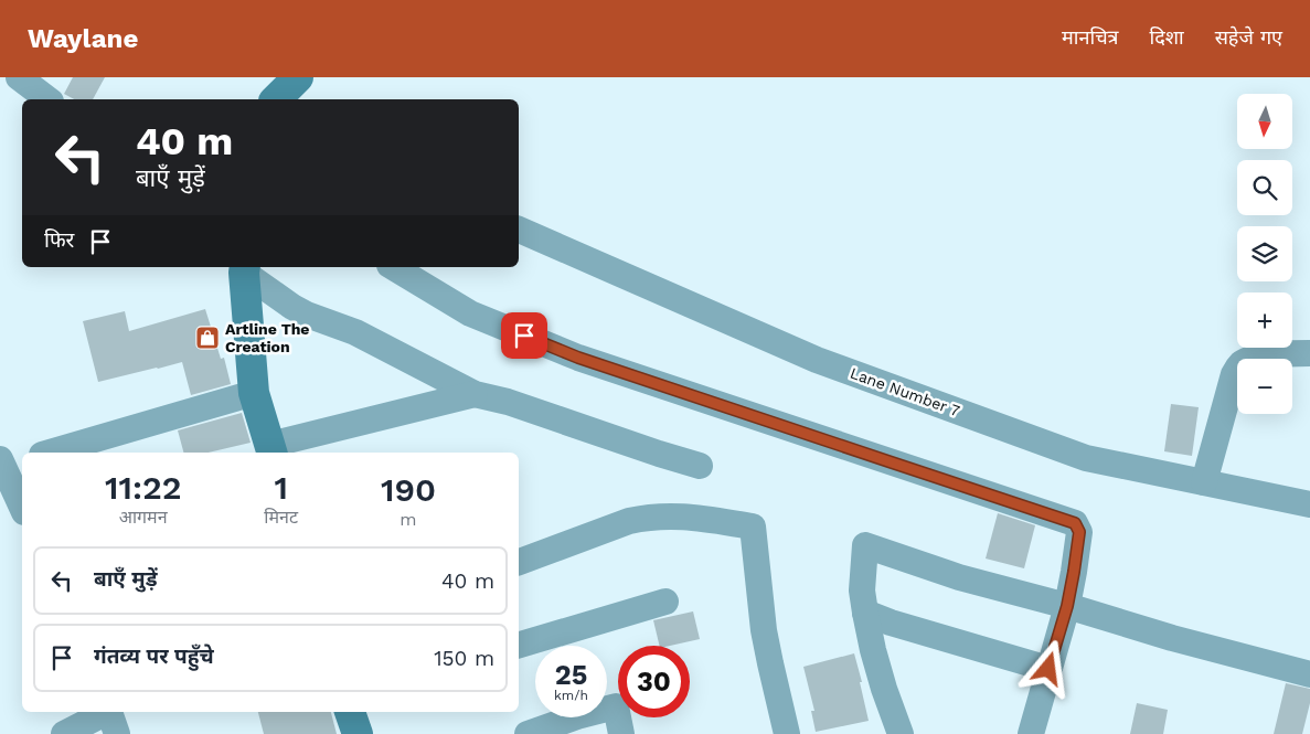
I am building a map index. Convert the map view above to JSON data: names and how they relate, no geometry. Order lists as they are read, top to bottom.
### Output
{
  "streets": {
    "street": ["Lane Number 7"]
  },
  "places": {
    "shop": ["Artline The Creation"]
  },
  "north": "bottom",
  "page": {
    "header": "Waylane",
    "nav": ["मानचित्र", "दिशा", "सहेजे गए"],
    "map_buttons": ["+", "−"],
    "turn": ["40 m", "बाएँ मुड़ें"],
    "then": "फिर",
    "eta": [
      "11:22",
      "आगमन",
      "1",
      "मिनट",
      "190",
      "m"
    ],
    "list": [
      {
        "name": "बाएँ मुड़ें",
        "value": "40 m"
      },
      {
        "name": "गंतव्य पर पहुँचे",
        "value": "150 m"
      }
    ],
    "speed": "25 km/h",
    "limit": "30"
  }
}
